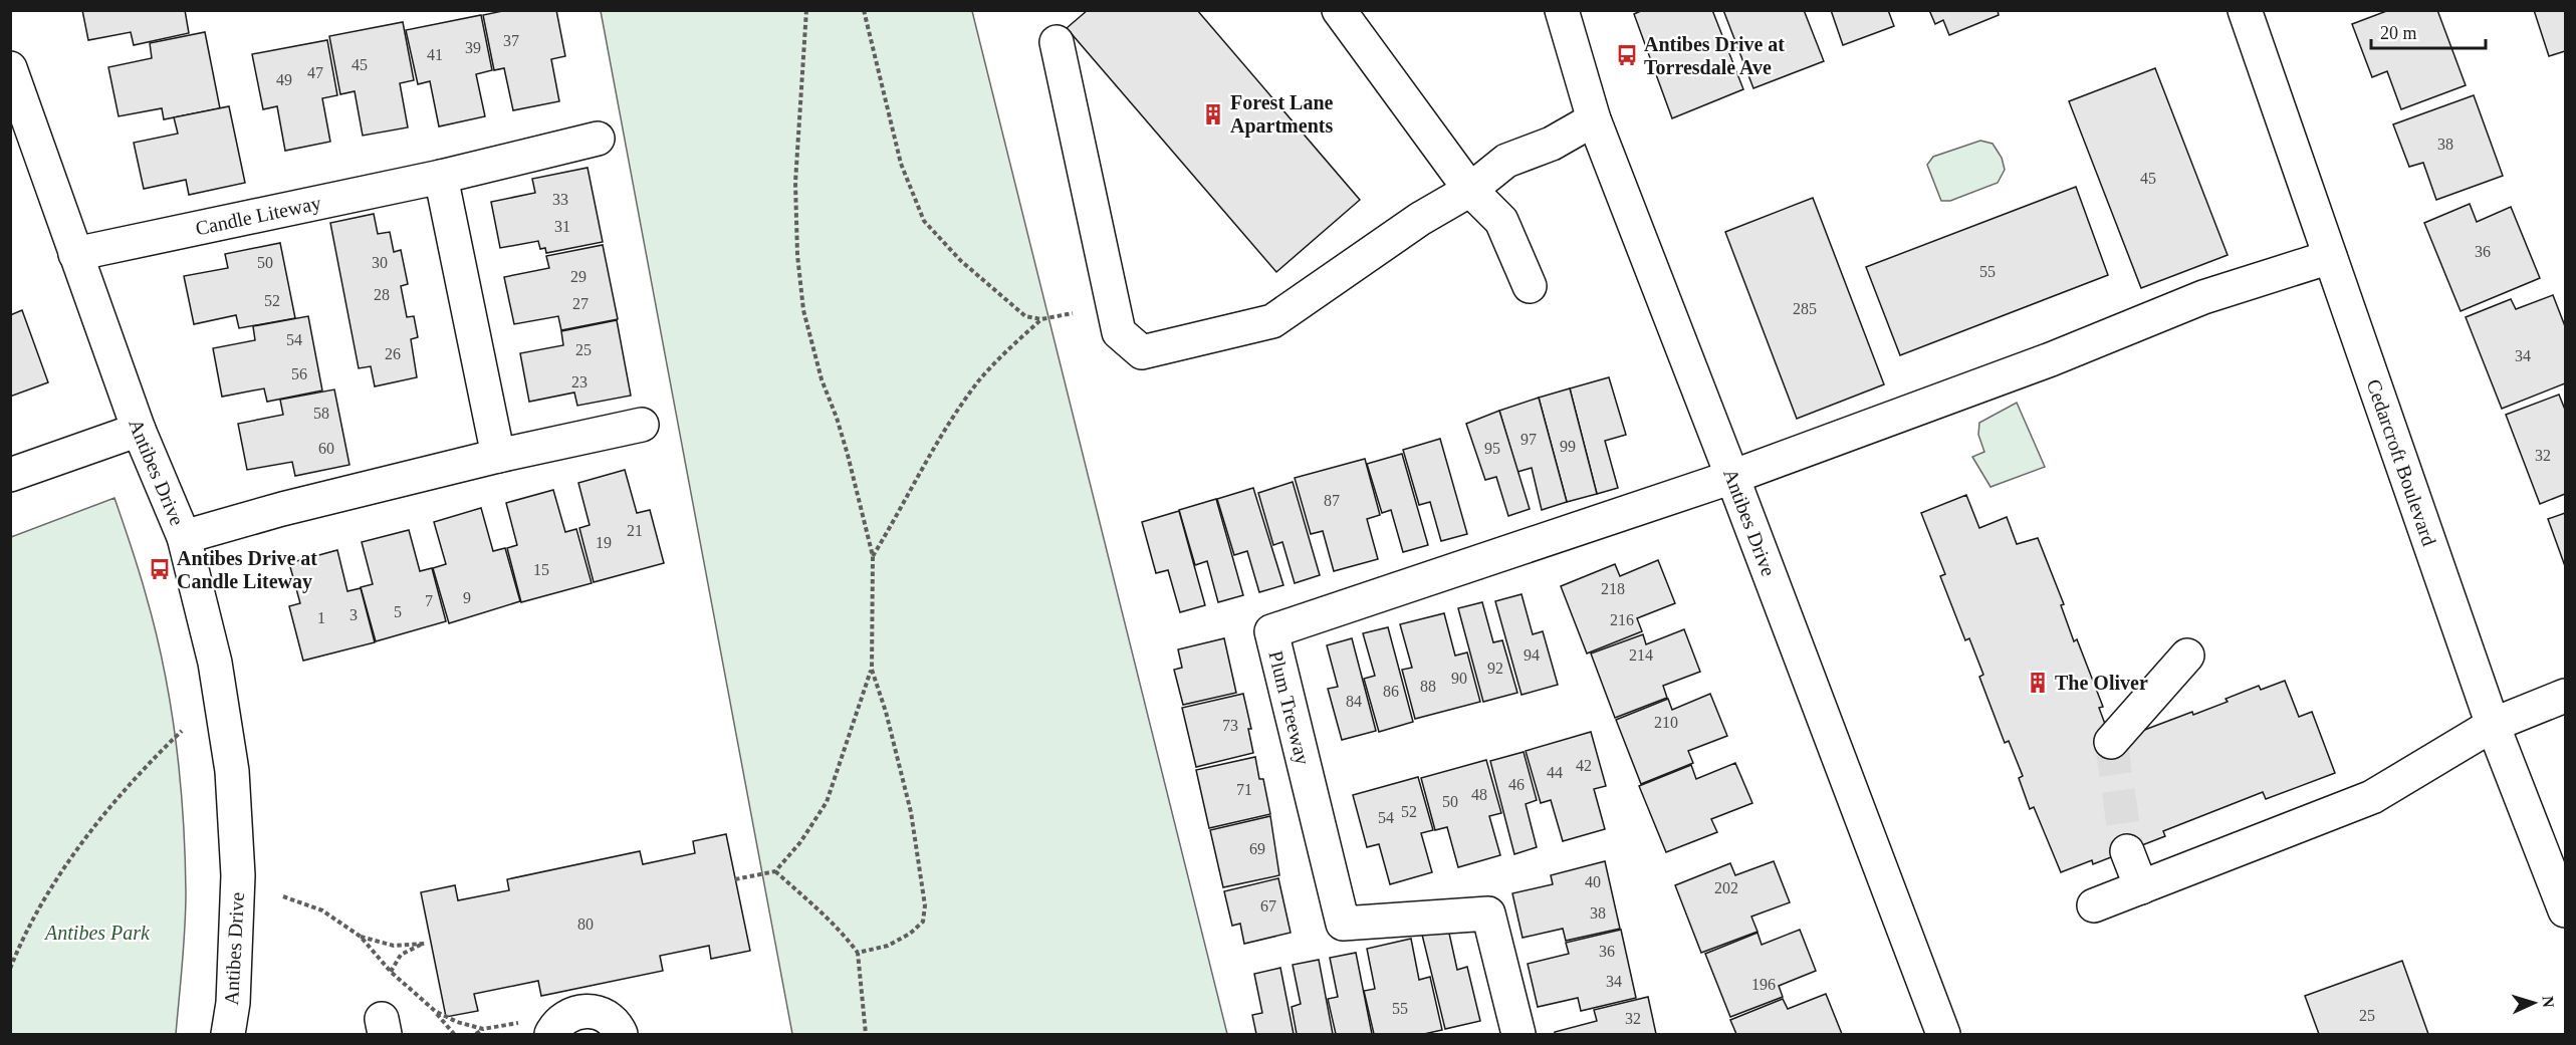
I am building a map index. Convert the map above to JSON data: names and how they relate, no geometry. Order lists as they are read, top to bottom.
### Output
{
  "streets": {
    "street": [
      "Candle Liteway",
      "Cedarcroft Boulevard",
      "Antibes Drive",
      "Plum Treeway"
    ]
  },
  "crossings": [
    ["Candle Liteway", "Antibes Drive"],
    ["Antibes Drive", "Plum Treeway"]
  ],
  "parks": ["Antibes Park"],
  "places": {
    "bus stop": ["Antibes Drive at Torresdale Ave", "Antibes Drive at Candle Liteway"],
    "building": ["Forest Lane Apartments", "The Oliver"]
  },
  "house_numbers": [
    "37",
    "39",
    "41",
    "45",
    "47",
    "49",
    "38",
    "45",
    "33",
    "31",
    "36",
    "50",
    "30",
    "55",
    "29",
    "28",
    "52",
    "27",
    "285",
    "54",
    "25",
    "26",
    "34",
    "56",
    "23",
    "58",
    "97",
    "99",
    "60",
    "95",
    "32",
    "87",
    "21",
    "19",
    "15",
    "218",
    "9",
    "7",
    "5",
    "3",
    "1",
    "216",
    "94",
    "214",
    "92",
    "90",
    "88",
    "86",
    "84",
    "210",
    "73",
    "42",
    "44",
    "46",
    "71",
    "48",
    "50",
    "52",
    "54",
    "69",
    "40",
    "202",
    "67",
    "38",
    "80",
    "36",
    "34",
    "196",
    "55",
    "25",
    "32"
  ],
  "scale_bar": "20 m",
  "north": "right"
}
